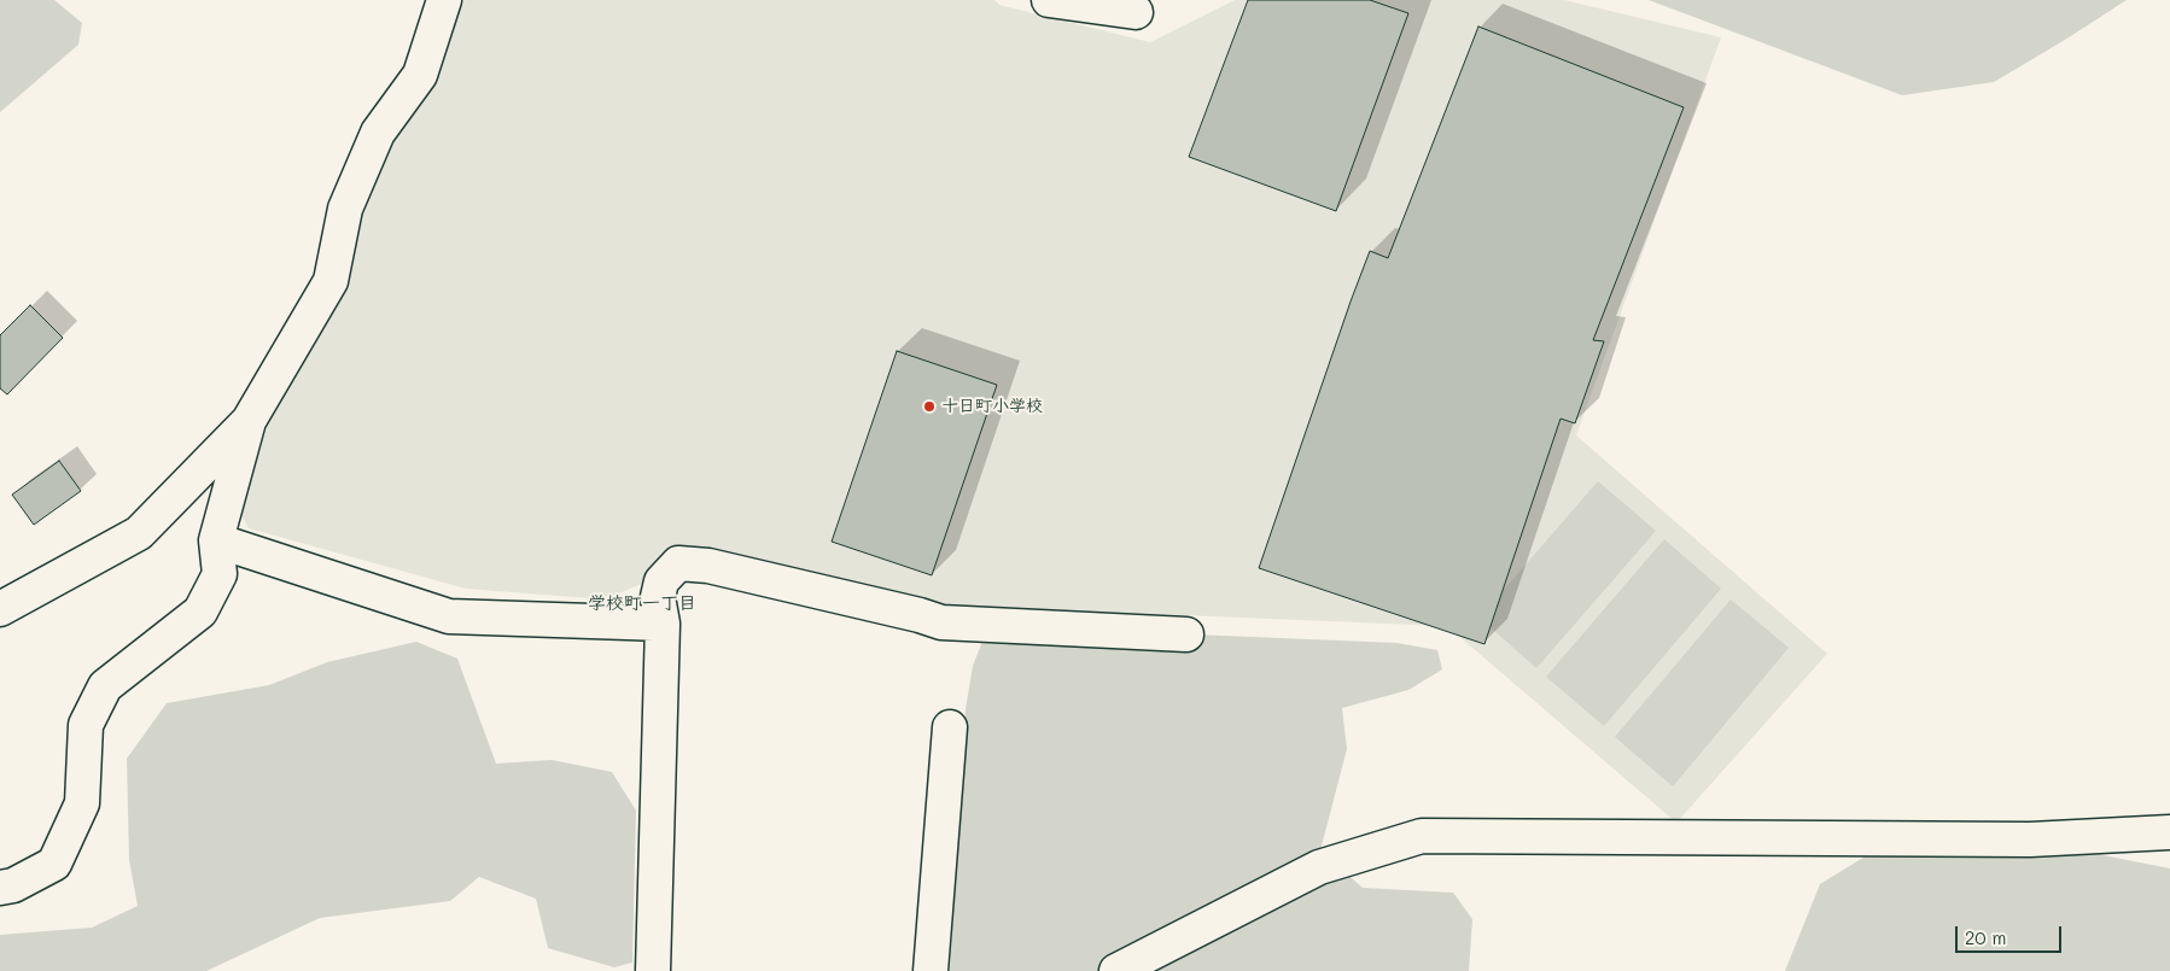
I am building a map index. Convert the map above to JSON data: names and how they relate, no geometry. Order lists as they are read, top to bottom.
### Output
{
  "districts": ["学校町一丁目"],
  "places": ["十日町小学校"],
  "scale_bar": "20 m"
}
